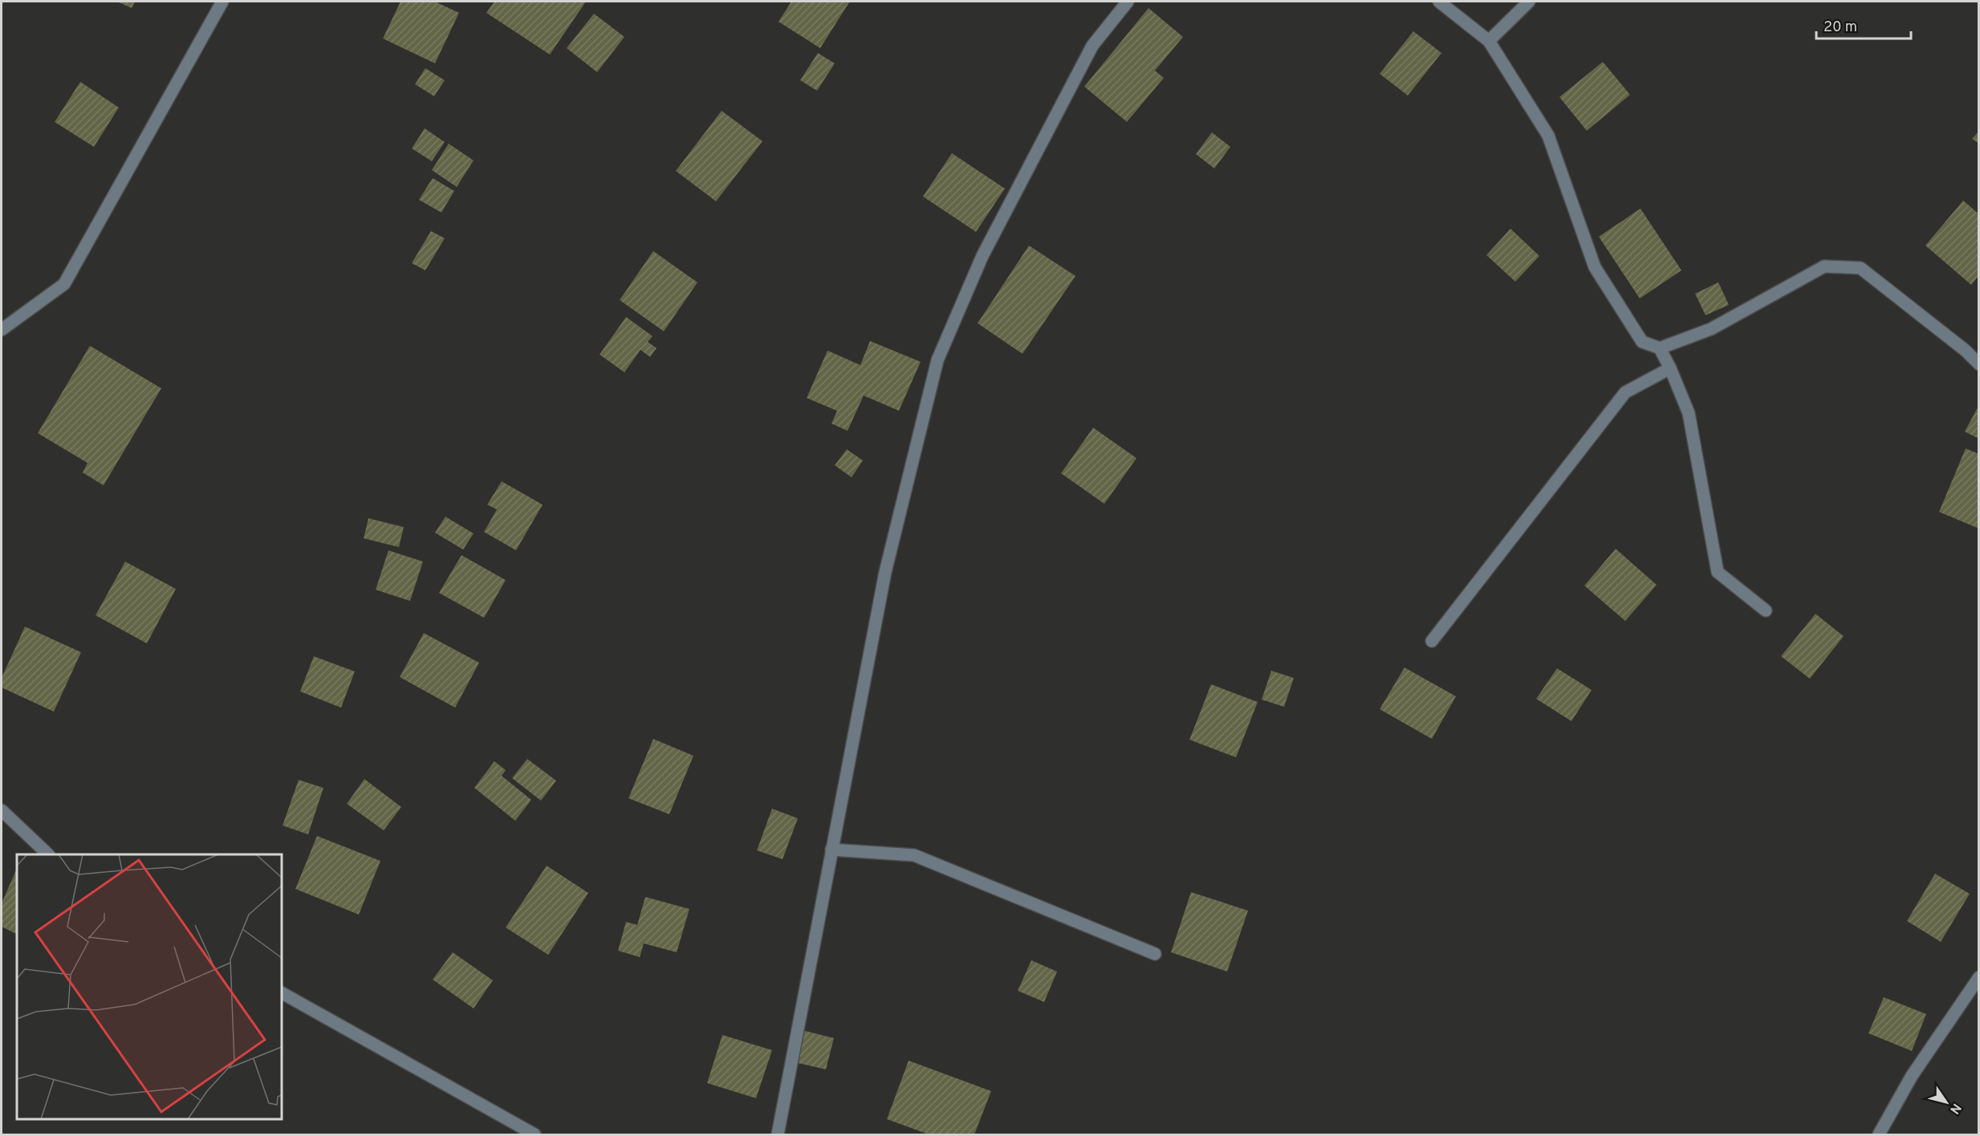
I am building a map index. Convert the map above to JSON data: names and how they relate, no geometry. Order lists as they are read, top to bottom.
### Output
{
  "scale_bar": "20 m",
  "north": "bottom right"
}
